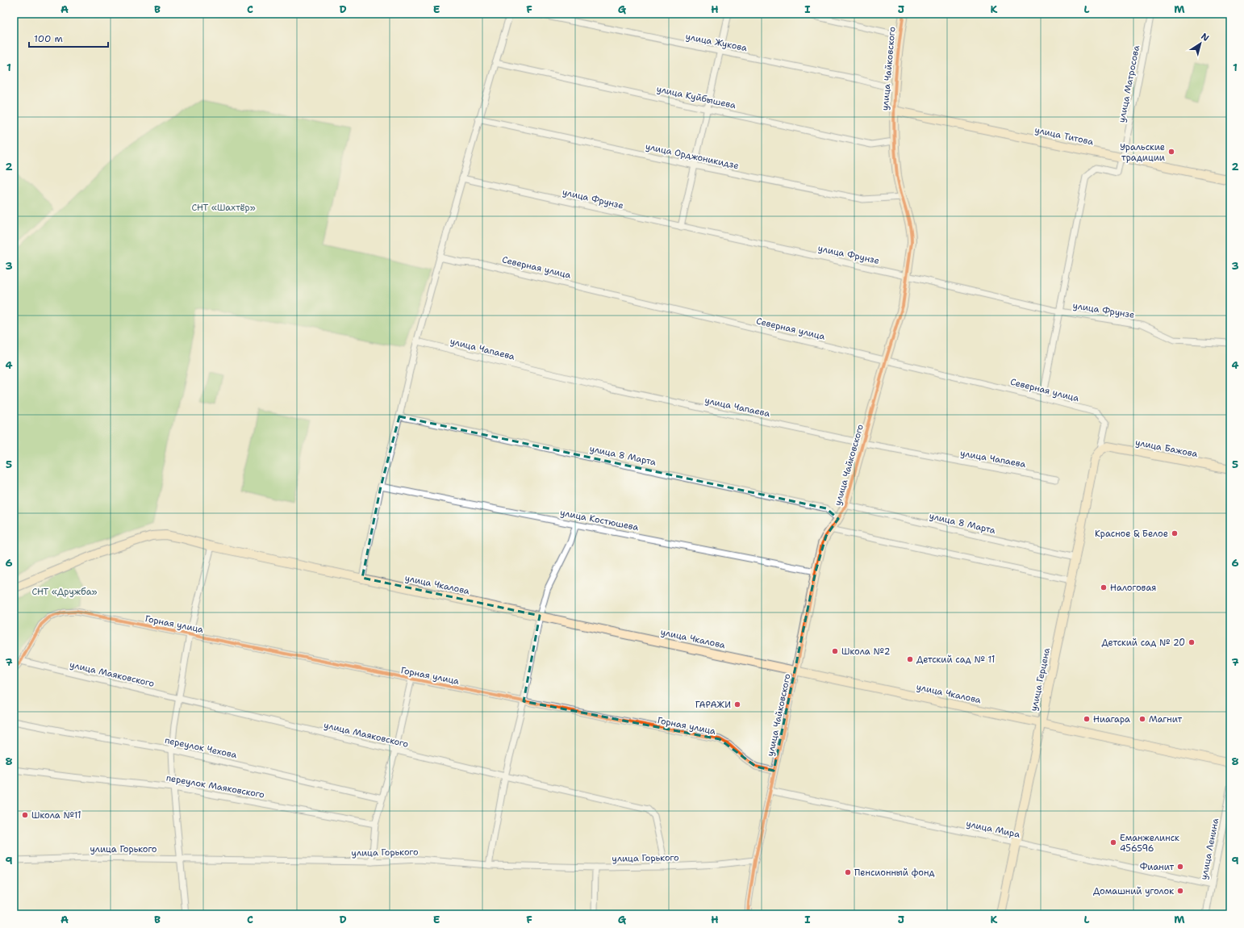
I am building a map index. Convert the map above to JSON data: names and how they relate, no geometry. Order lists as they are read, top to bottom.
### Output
{
  "streets": {
    "street": [
      "улица Жукова",
      "улица Чайковского",
      "улица Матросова",
      "улица Куйбышева",
      "улица Титова",
      "улица Орджоникидзе",
      "улица Фрунзе",
      "Северная улица",
      "улица Чапаева",
      "улица Бажова",
      "улица 8 Марта",
      "улица Костюшева",
      "улица Чкалова",
      "Горная улица",
      "улица Маяковского",
      "улица Герцена",
      "переулок Чехова",
      "переулок Маяковского",
      "улица Мира",
      "улица Горького",
      "улица Ленина"
    ]
  },
  "crossings": [
    ["улица Жукова", "улица Чайковского"],
    ["улица Чайковского", "улица Куйбышева"],
    ["улица Чайковского", "улица Титова"],
    ["улица Чайковского", "улица Орджоникидзе"],
    ["улица Чайковского", "улица Фрунзе"],
    ["улица Чайковского", "Северная улица"],
    ["улица Чайковского", "улица Чапаева"],
    ["улица Чайковского", "улица 8 Марта"],
    ["улица Чайковского", "улица Костюшева"],
    ["улица Чайковского", "улица Чкалова"],
    ["улица Чайковского", "Горная улица"],
    ["улица Чайковского", "улица Мира"],
    ["улица Чайковского", "улица Горького"],
    ["улица Матросова", "улица Титова"],
    ["улица Матросова", "улица Фрунзе"],
    ["Северная улица", "улица Бажова"],
    ["Северная улица", "улица Герцена"],
    ["улица Бажова", "улица Герцена"],
    ["улица 8 Марта", "улица Герцена"],
    ["улица Чкалова", "улица Герцена"],
    ["Горная улица", "улица Маяковского"],
    ["улица Маяковского", "улица Горького"],
    ["улица Герцена", "улица Мира"],
    ["улица Мира", "улица Ленина"]
  ],
  "parks": ["СНТ «Шахтёр»", "СНТ «Дружба»"],
  "places": [
    "Уральские традиции",
    "Красное & Белое",
    "Налоговая",
    "Детский сад № 20",
    "Школа №2",
    "Детский сад № 11",
    "ГАРАЖИ",
    "Ниагара",
    "Магнит",
    "Школа №11",
    "Еманжелинск 456596",
    "Фианит",
    "Пенсионный фонд",
    "Домашний уголок"
  ],
  "scale_bar": "100 m",
  "north": "top right",
  "grid": {
    "columns": [
      "A",
      "B",
      "C",
      "D",
      "E",
      "F",
      "G",
      "H",
      "I",
      "J",
      "K",
      "L",
      "M"
    ],
    "rows": [
      "1",
      "2",
      "3",
      "4",
      "5",
      "6",
      "7",
      "8",
      "9"
    ]
  }
}
